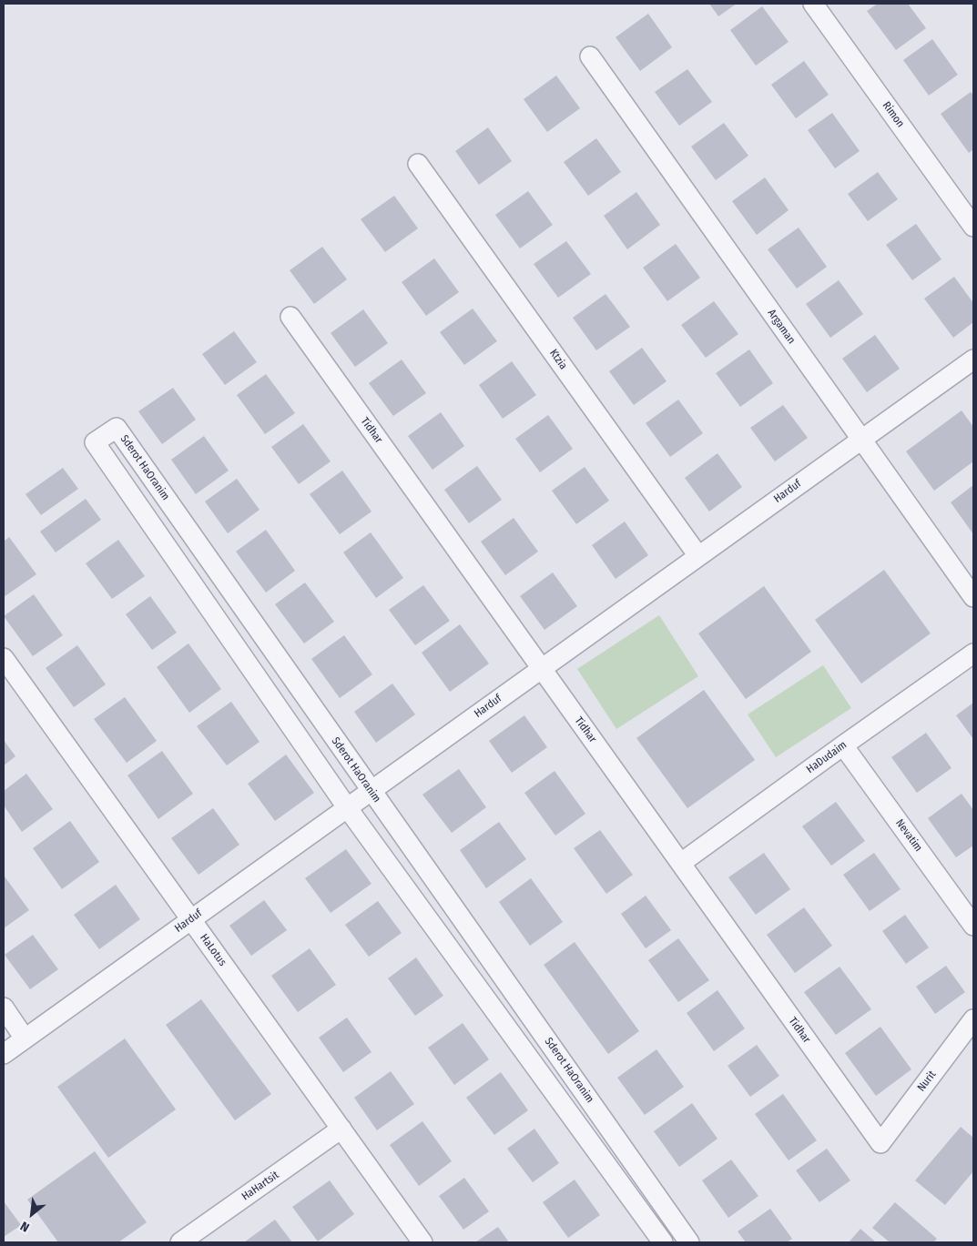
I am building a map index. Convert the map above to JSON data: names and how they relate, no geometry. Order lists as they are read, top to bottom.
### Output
{
  "streets": {
    "street": [
      "Rimon",
      "Argaman",
      "Ktzia",
      "Tidhar",
      "Sderot HaOranim",
      "Harduf",
      "HaDudaim",
      "Nevatim",
      "HaLotus",
      "Nurit",
      "HaHartsit"
    ]
  },
  "crossings": [
    ["Argaman", "Harduf"],
    ["Ktzia", "Harduf"],
    ["Tidhar", "Harduf"],
    ["Tidhar", "HaDudaim"],
    ["Tidhar", "Nurit"],
    ["Sderot HaOranim", "Harduf"],
    ["Harduf", "HaLotus"],
    ["HaDudaim", "Nevatim"],
    ["HaLotus", "HaHartsit"]
  ],
  "north": "bottom left"
}
